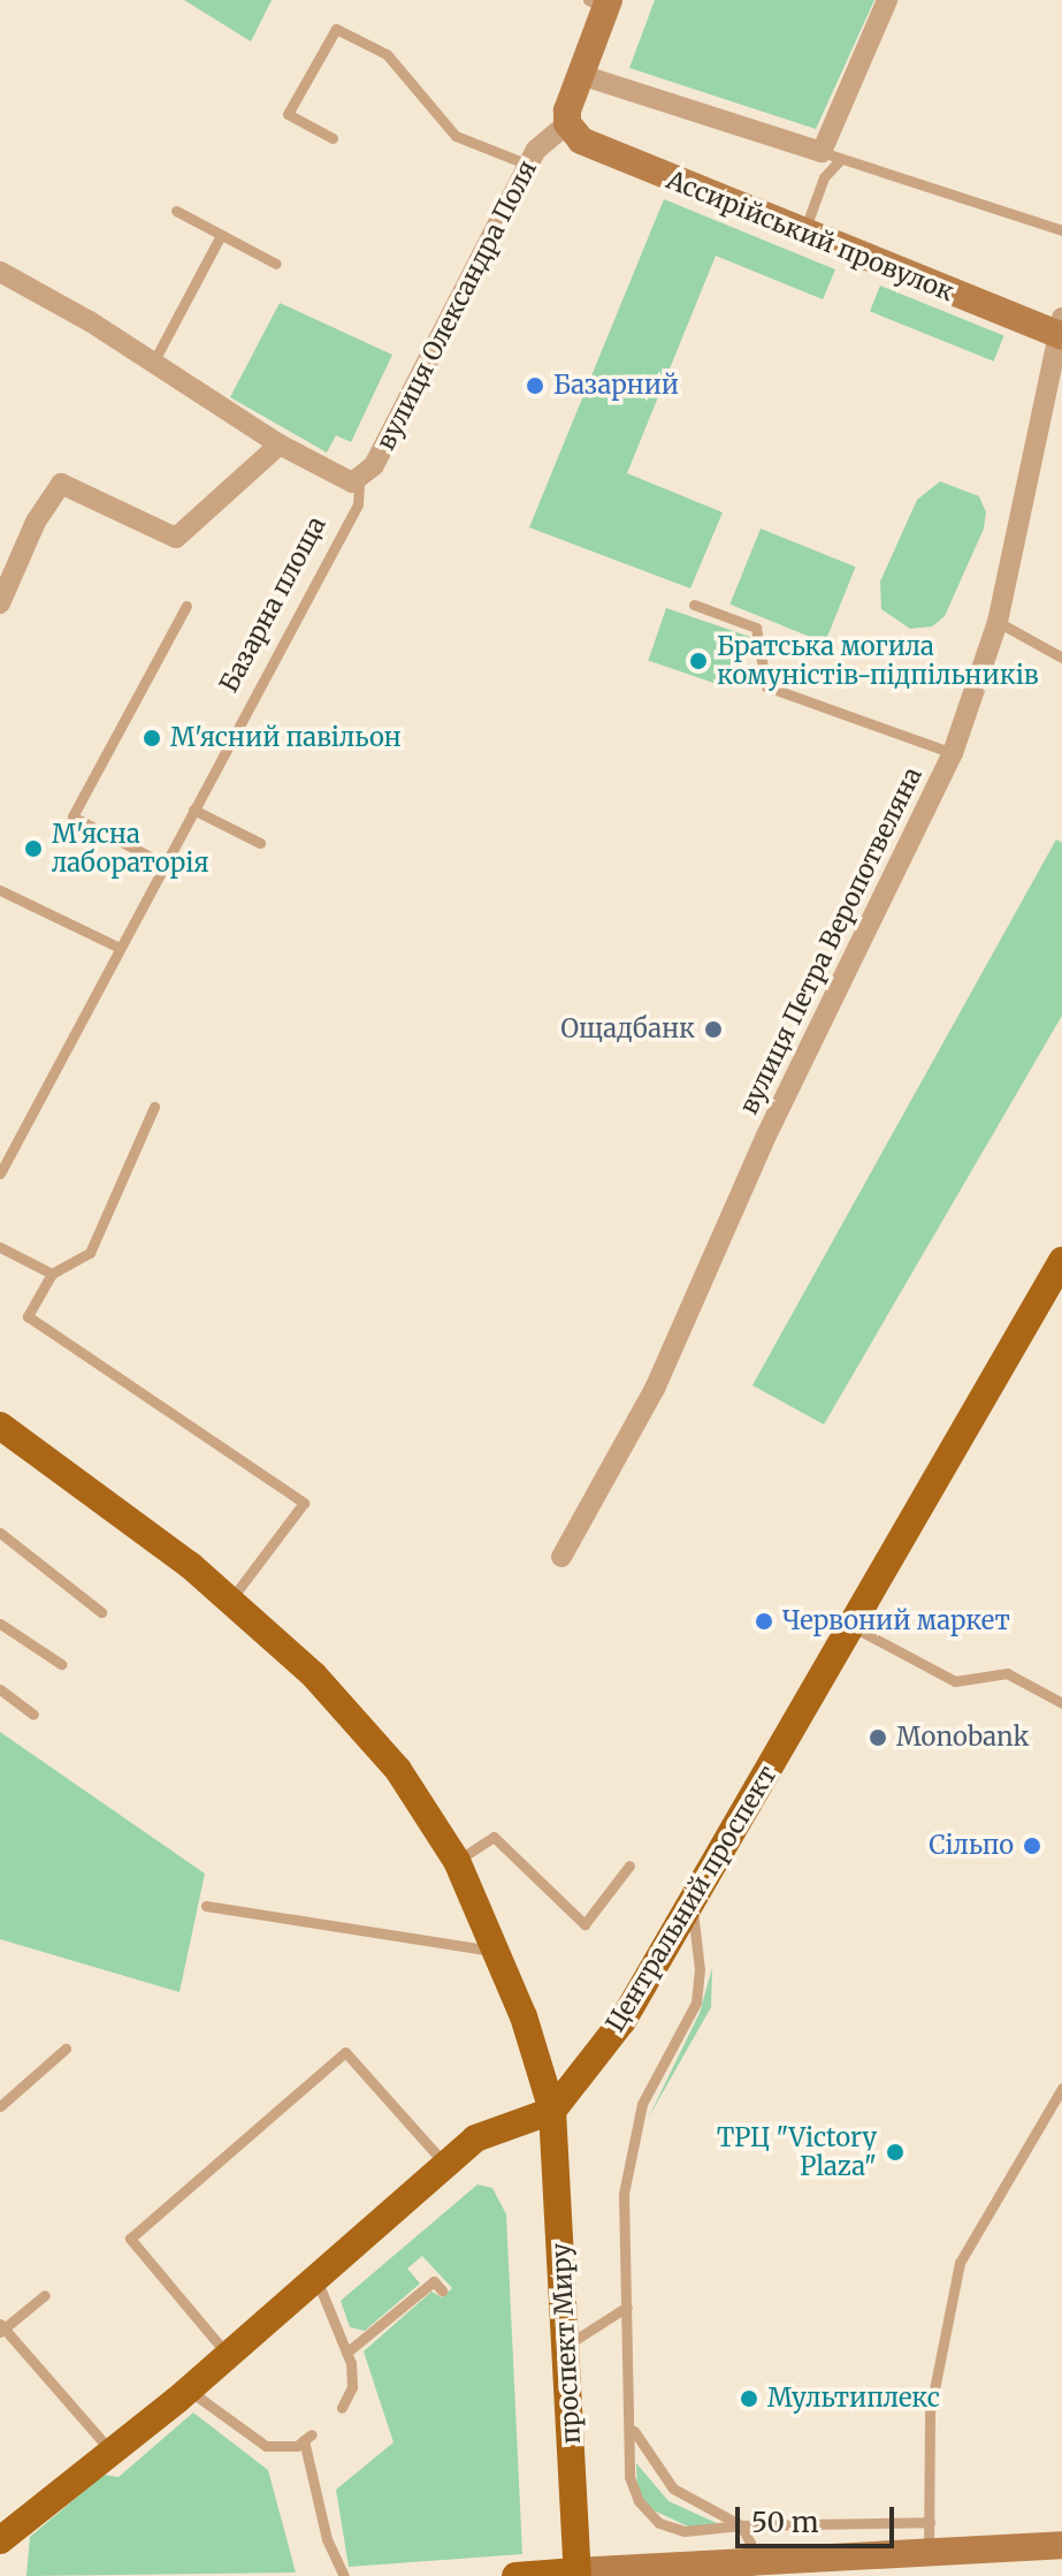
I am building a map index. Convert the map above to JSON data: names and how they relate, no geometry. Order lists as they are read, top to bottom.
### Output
{
  "streets": {
    "main road": ["Центральний проспект", "проспект Миру"],
    "street": ["Ассирійський провулок", "вулиця Олександра Поля", "вулиця Петра Веропотвеляна"],
    "lane": ["Базарна площа"]
  },
  "crossings": [
    ["Ассирійський провулок", "вулиця Олександра Поля"],
    ["Ассирійський провулок", "вулиця Петра Веропотвеляна"],
    ["вулиця Олександра Поля", "Базарна площа"],
    ["Центральний проспект", "проспект Миру"]
  ],
  "places": [
    "Базарний",
    "Братська могила комуністів-підпільників",
    "М'ясний павільон",
    "М'ясна лабораторія",
    "Ощадбанк",
    "Червоний маркет",
    "Monobank",
    "Сільпо",
    "ТРЦ \"Victory Plaza\"",
    "Мультиплекс"
  ],
  "scale_bar": "50 m"
}
